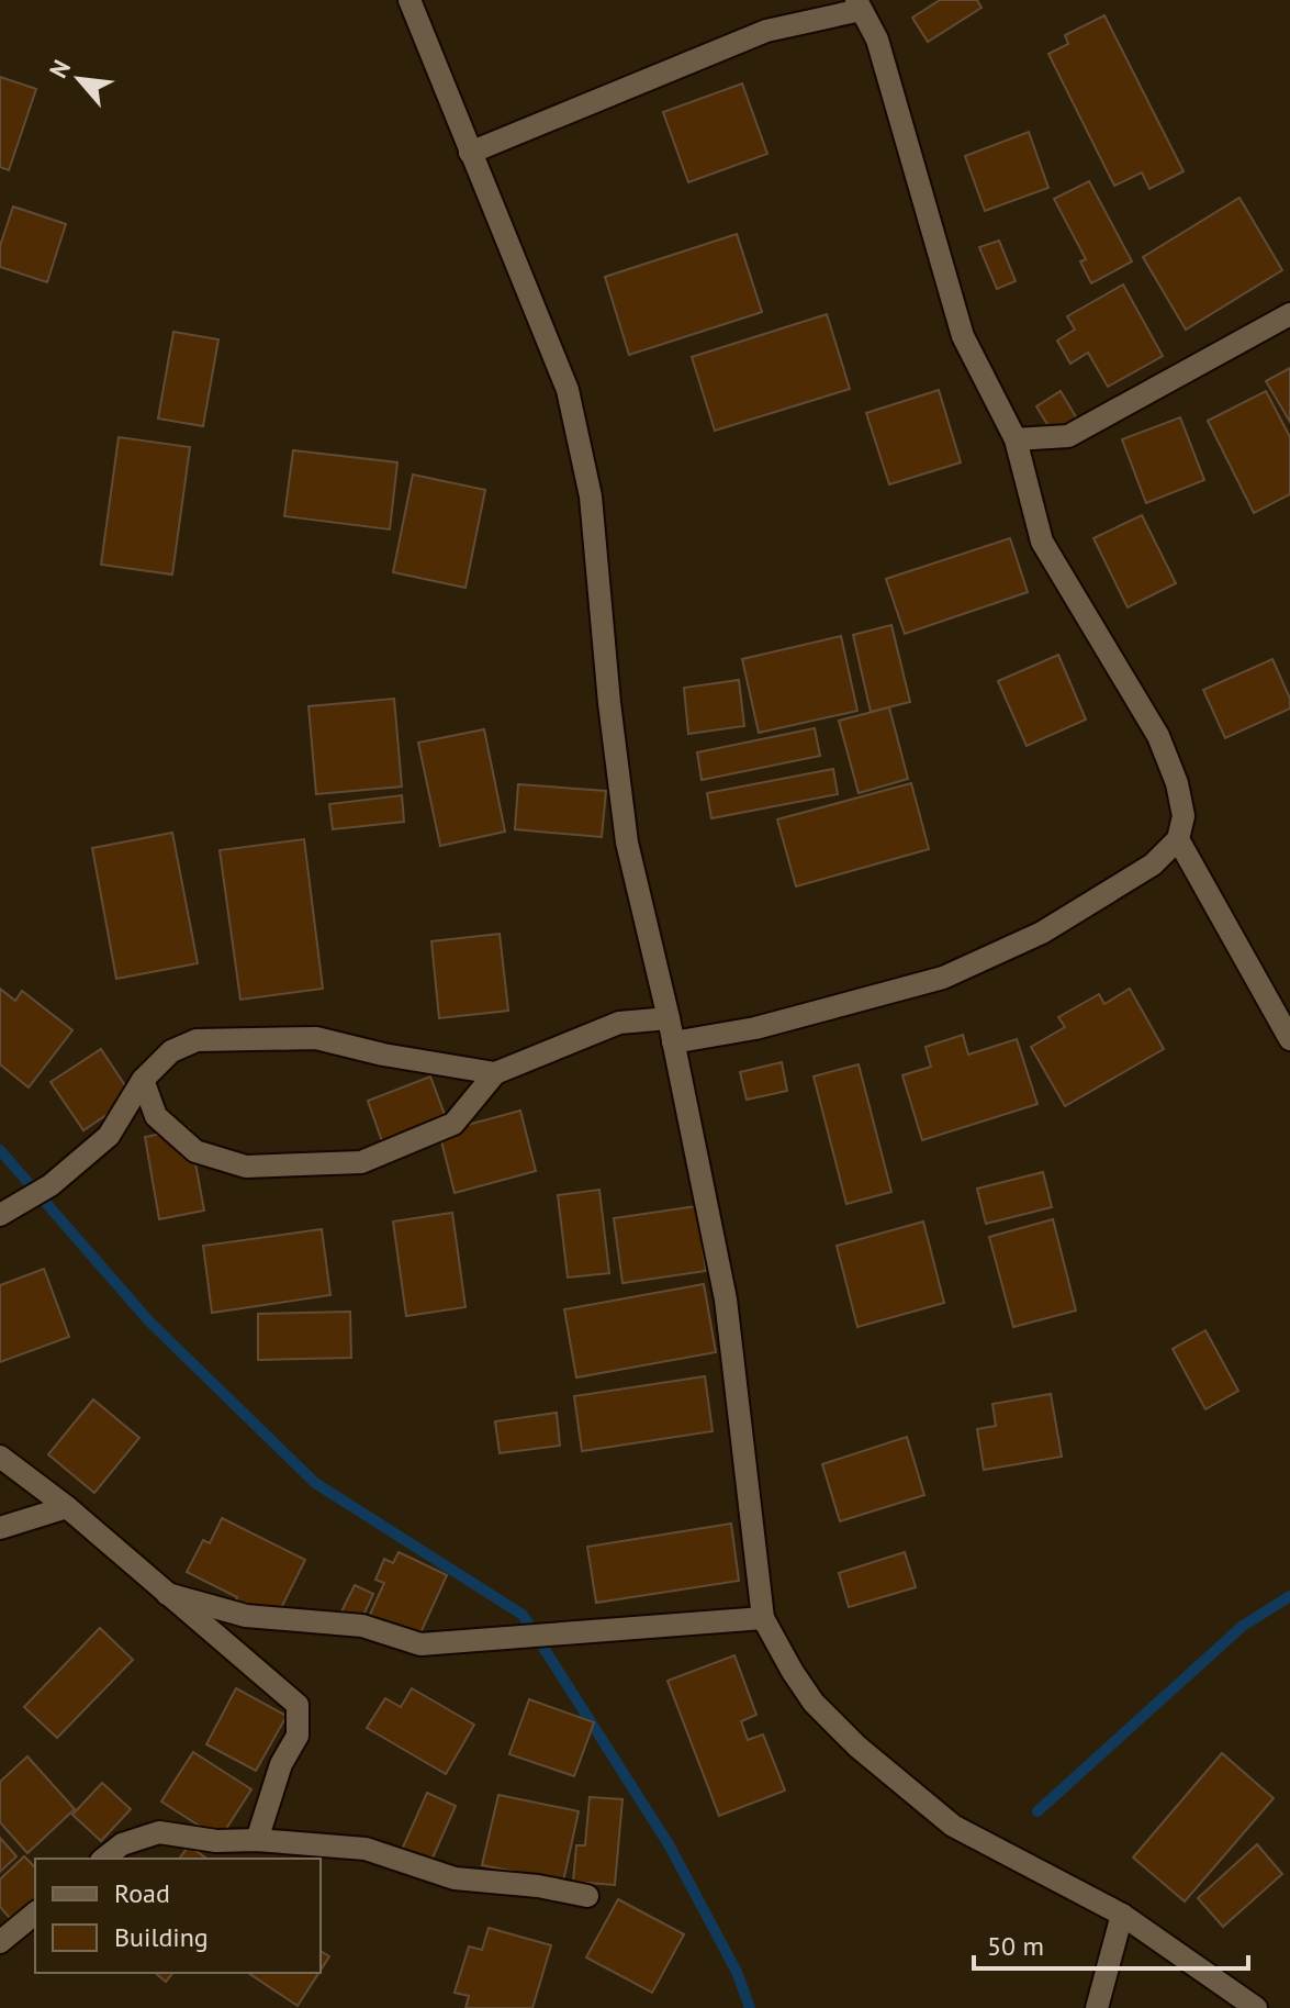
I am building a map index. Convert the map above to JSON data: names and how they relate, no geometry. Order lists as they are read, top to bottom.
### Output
{
  "legend": ["Road", "Building"],
  "scale_bar": "50 m",
  "north": "top left"
}
